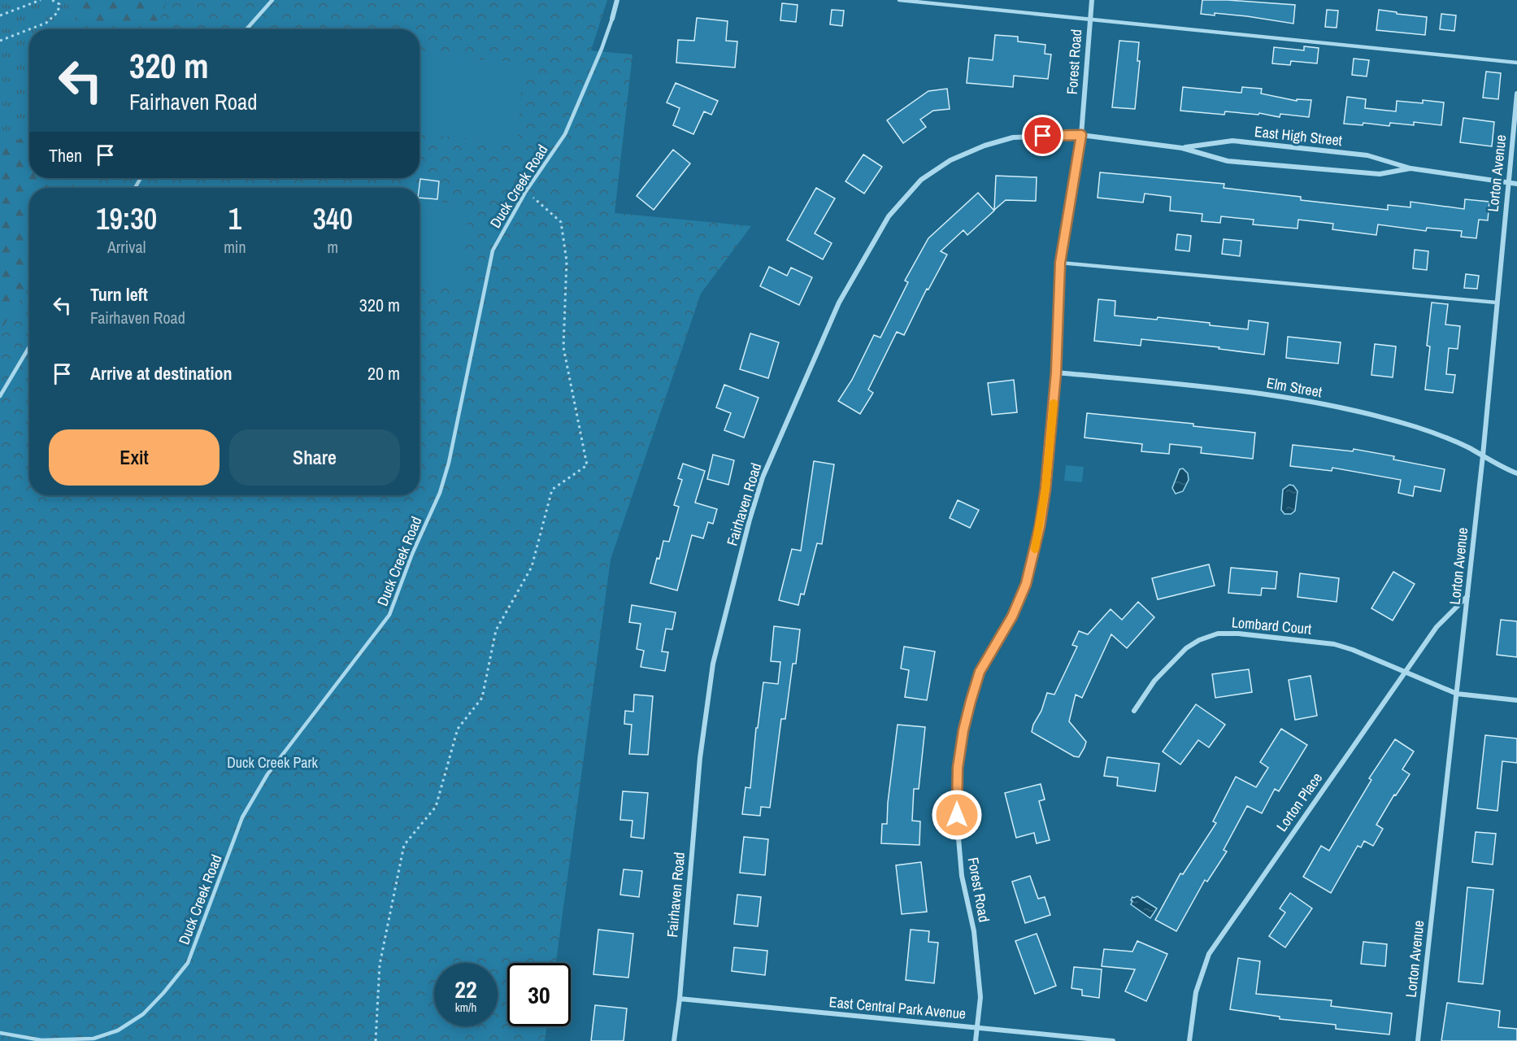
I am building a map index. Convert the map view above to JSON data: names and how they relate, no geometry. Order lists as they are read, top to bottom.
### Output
{
  "streets": {
    "street": [
      "Forest Road",
      "East High Street",
      "Lorton Avenue",
      "Elm Street",
      "Fairhaven Road",
      "Lombard Court",
      "Lorton Place",
      "East Central Park Avenue"
    ],
    "lane": ["Duck Creek Road"]
  },
  "crossings": [
    ["Forest Road", "East High Street"],
    ["Forest Road", "Elm Street"],
    ["Forest Road", "Fairhaven Road"],
    ["Forest Road", "East Central Park Avenue"],
    ["East High Street", "Lorton Avenue"],
    ["East High Street", "Fairhaven Road"],
    ["Lorton Avenue", "Elm Street"],
    ["Lorton Avenue", "Lombard Court"],
    ["Lorton Avenue", "Lorton Place"],
    ["Fairhaven Road", "East Central Park Avenue"],
    ["Lombard Court", "Lorton Place"]
  ],
  "parks": ["Duck Creek Park"],
  "page": {
    "turn": ["320 m", "Fairhaven Road"],
    "then": "Then",
    "eta": [
      "19:30",
      "Arrival",
      "1",
      "min",
      "340",
      "m"
    ],
    "list": [
      {
        "name": "Turn left",
        "note": "Fairhaven Road",
        "value": "320 m"
      },
      {
        "name": "Arrive at destination",
        "value": "20 m"
      }
    ],
    "buttons": ["Exit", "Share"],
    "speed": "22 km/h",
    "limit": "30"
  }
}
